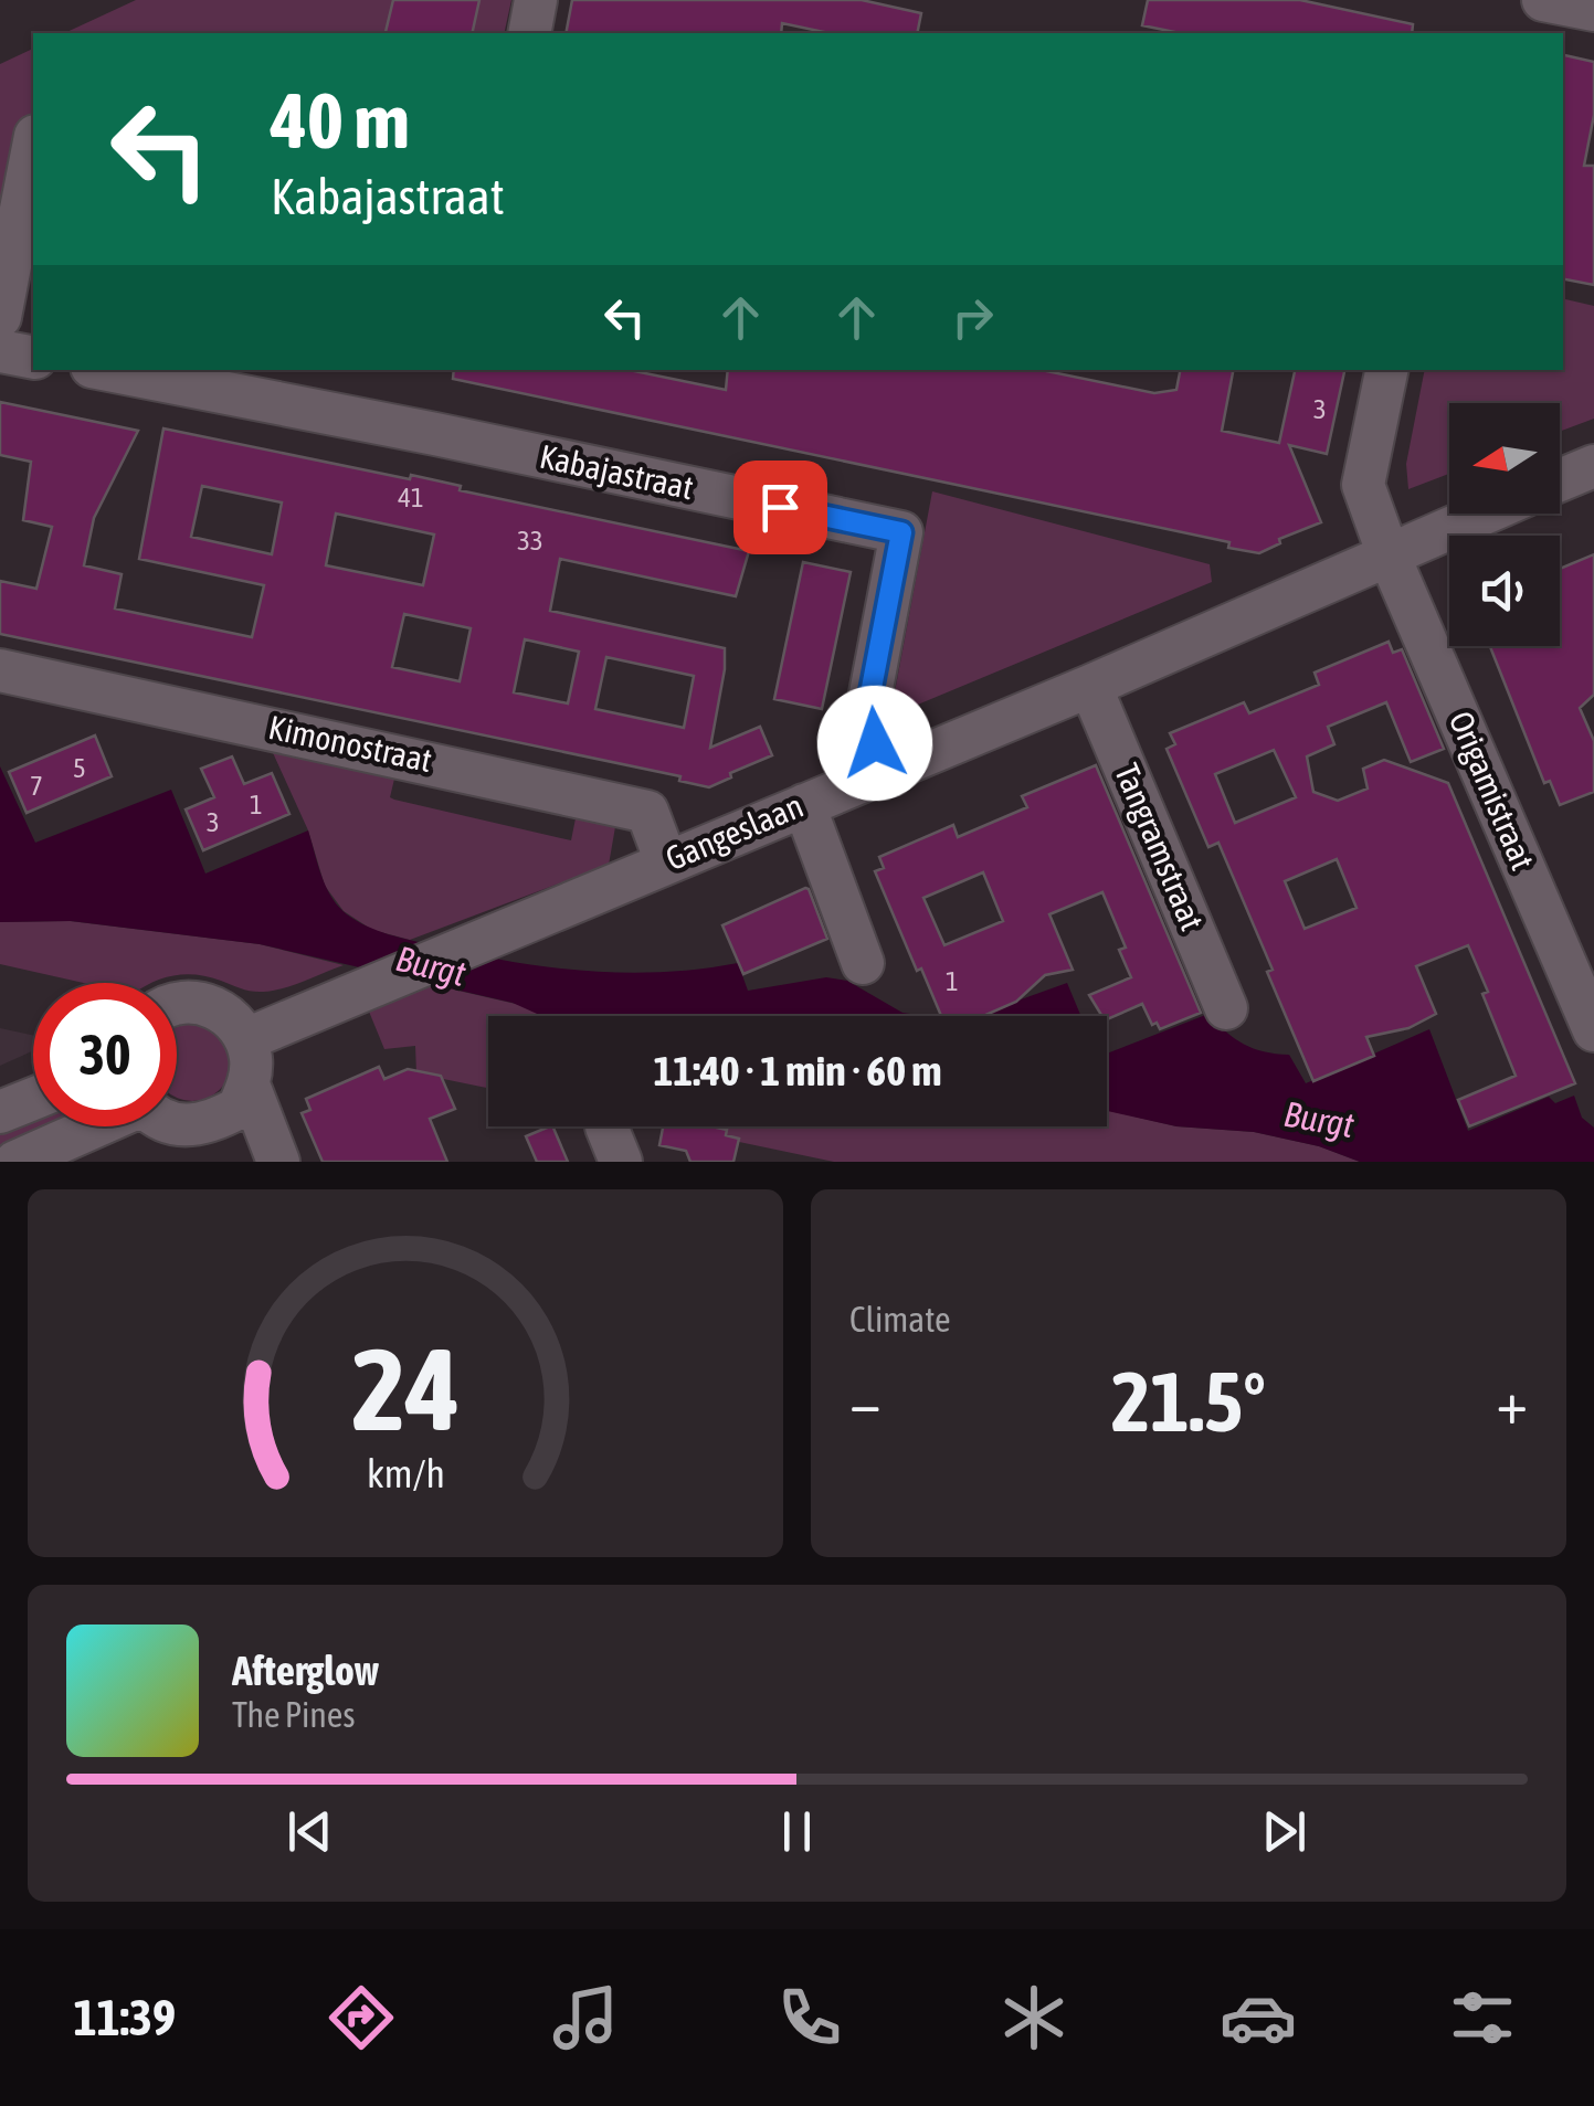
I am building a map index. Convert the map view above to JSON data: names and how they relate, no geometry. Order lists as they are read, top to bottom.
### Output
{
  "streets": {
    "street": [
      "Kabajastraat",
      "Kimonostraat",
      "Origamistraat",
      "Gangeslaan",
      "Tangramstraat"
    ]
  },
  "crossings": [
    ["Kabajastraat", "Gangeslaan"],
    ["Kimonostraat", "Gangeslaan"],
    ["Origamistraat", "Gangeslaan"],
    ["Gangeslaan", "Tangramstraat"]
  ],
  "water": ["Burgt"],
  "house_numbers": [
    "3",
    "41",
    "33",
    "5",
    "7",
    "1",
    "3",
    "1"
  ],
  "north": "left",
  "page": {
    "turn": ["40 m", "Kabajastraat"],
    "limit": "30",
    "trip": "11:40 · 1 min · 60 m",
    "tile": "Climate",
    "heat": ["−", "21.5°", "+"],
    "song": ["Afterglow", "The Pines"],
    "tabs": "11:39",
    "gauge": ["24", "km/h"]
  }
}
